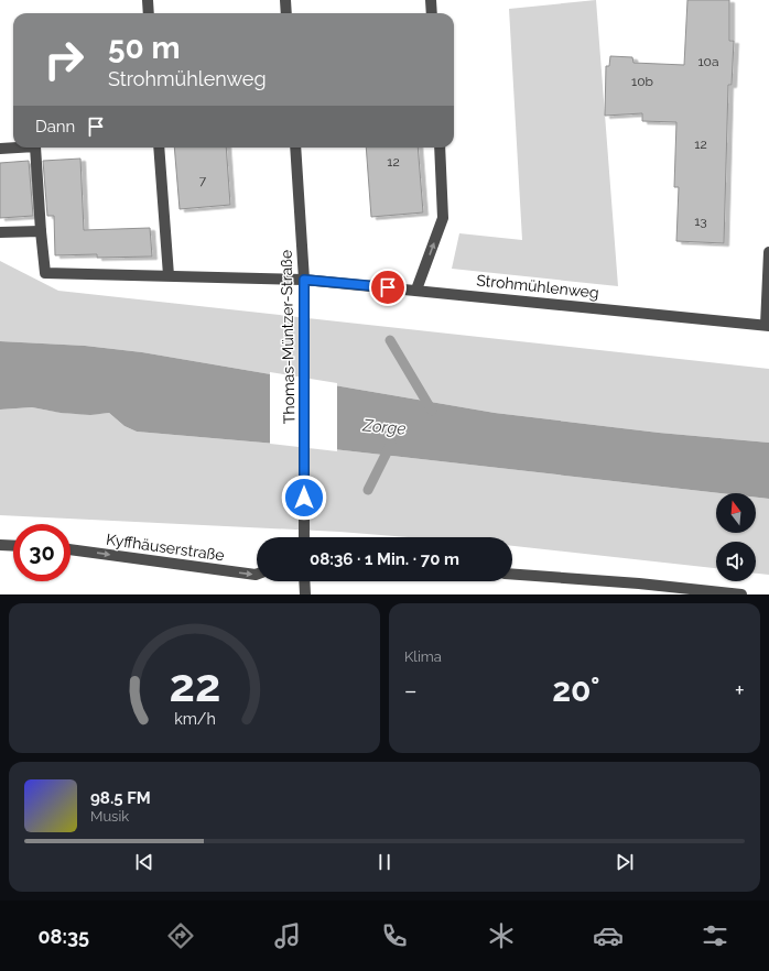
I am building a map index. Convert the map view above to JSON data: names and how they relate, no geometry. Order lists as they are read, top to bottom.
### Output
{
  "streets": {
    "street": ["Strohmühlenweg", "Thomas-Müntzer-Straße", "Kyffhäuserstraße"]
  },
  "crossings": [
    ["Strohmühlenweg", "Thomas-Müntzer-Straße"]
  ],
  "one_way": ["Kyffhäuserstraße"],
  "water": ["Zorge"],
  "house_numbers": [
    "10a",
    "10b",
    "12",
    "12",
    "7",
    "13"
  ],
  "north": "top",
  "page": {
    "turn": ["50 m", "Strohmühlenweg"],
    "then": "Dann",
    "limit": "30",
    "trip": "08:36 · 1 Min. · 70 m",
    "tile": "Klima",
    "heat": ["−", "20°", "+"],
    "song": ["98.5 FM", "Musik"],
    "tabs": "08:35",
    "gauge": ["22", "km/h"]
  }
}
